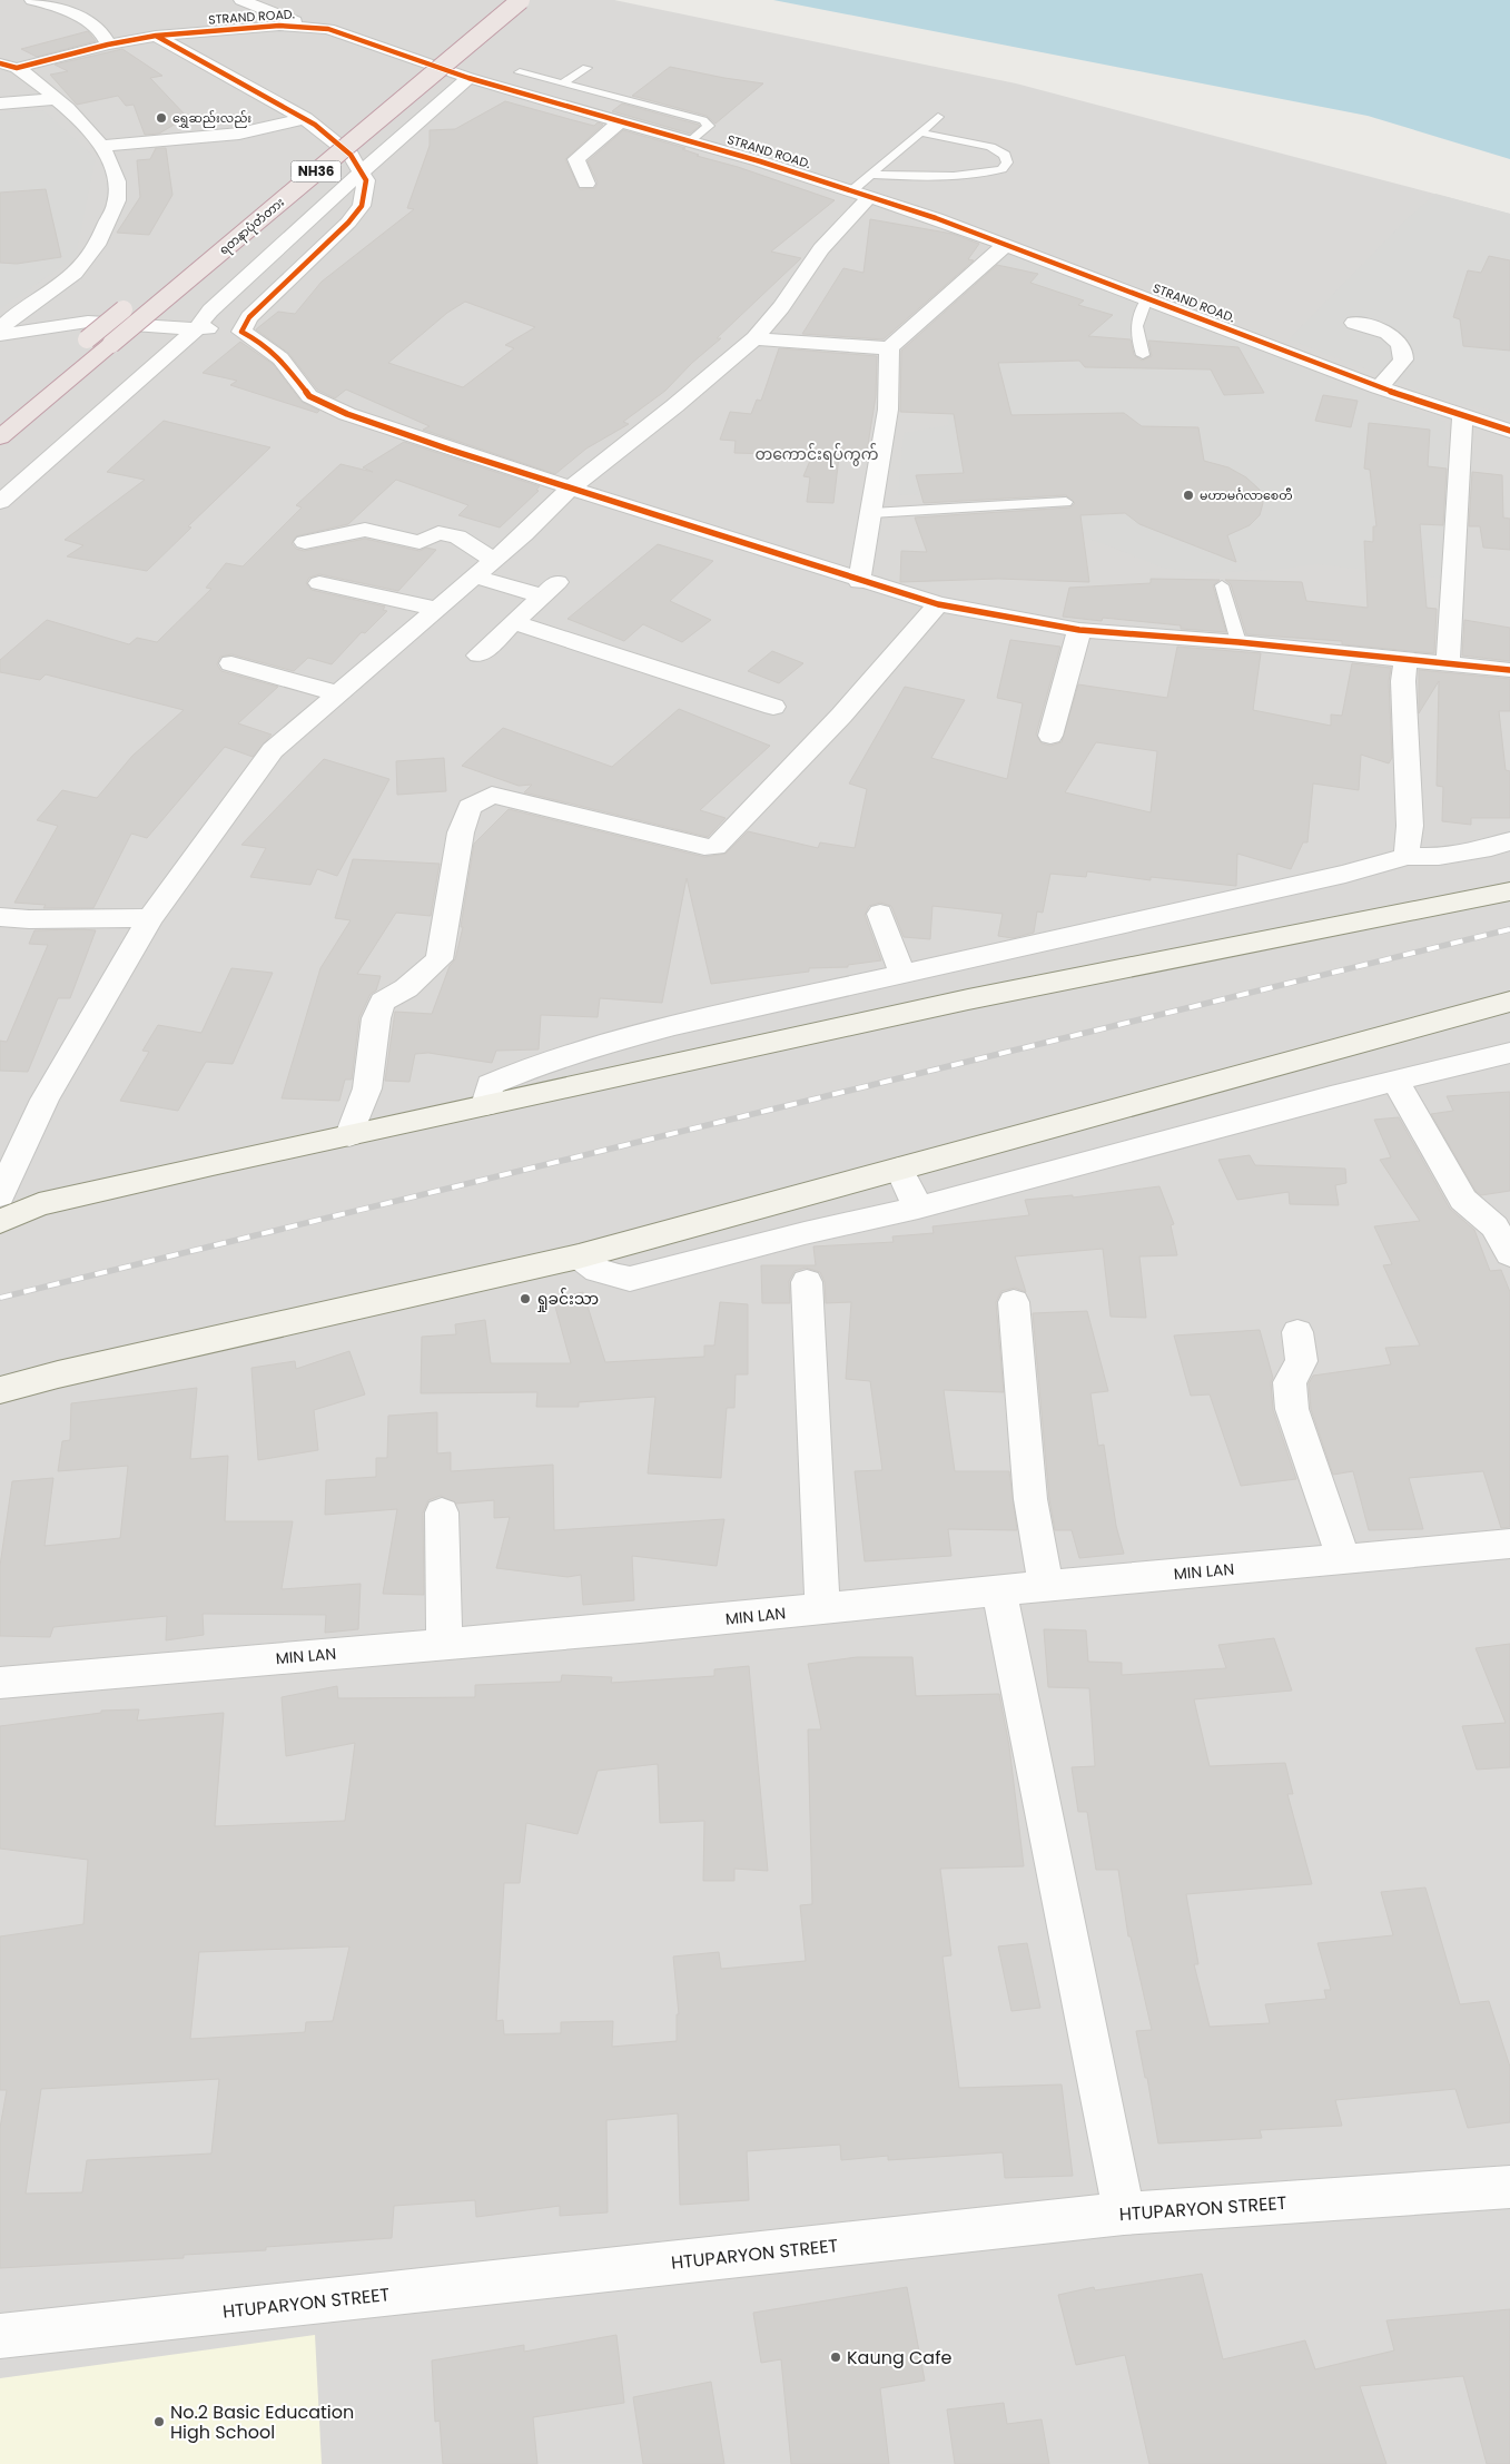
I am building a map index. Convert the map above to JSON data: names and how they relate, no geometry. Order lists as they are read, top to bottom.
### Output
{
  "streets": {
    "highway": ["NH36", "ရတနာပုံတံတား"],
    "street": ["STRAND ROAD.", "MIN LAN", "HTUPARYON STREET"]
  },
  "districts": ["တကောင်းရပ်ကွက်"],
  "places": [
    "ရွှေဆည်းလည်း",
    "မဟာမင်္ဂလာစေတီ",
    "ရှုခင်းသာ",
    "Kaung Cafe",
    "No.2 Basic Education High School"
  ]
}
